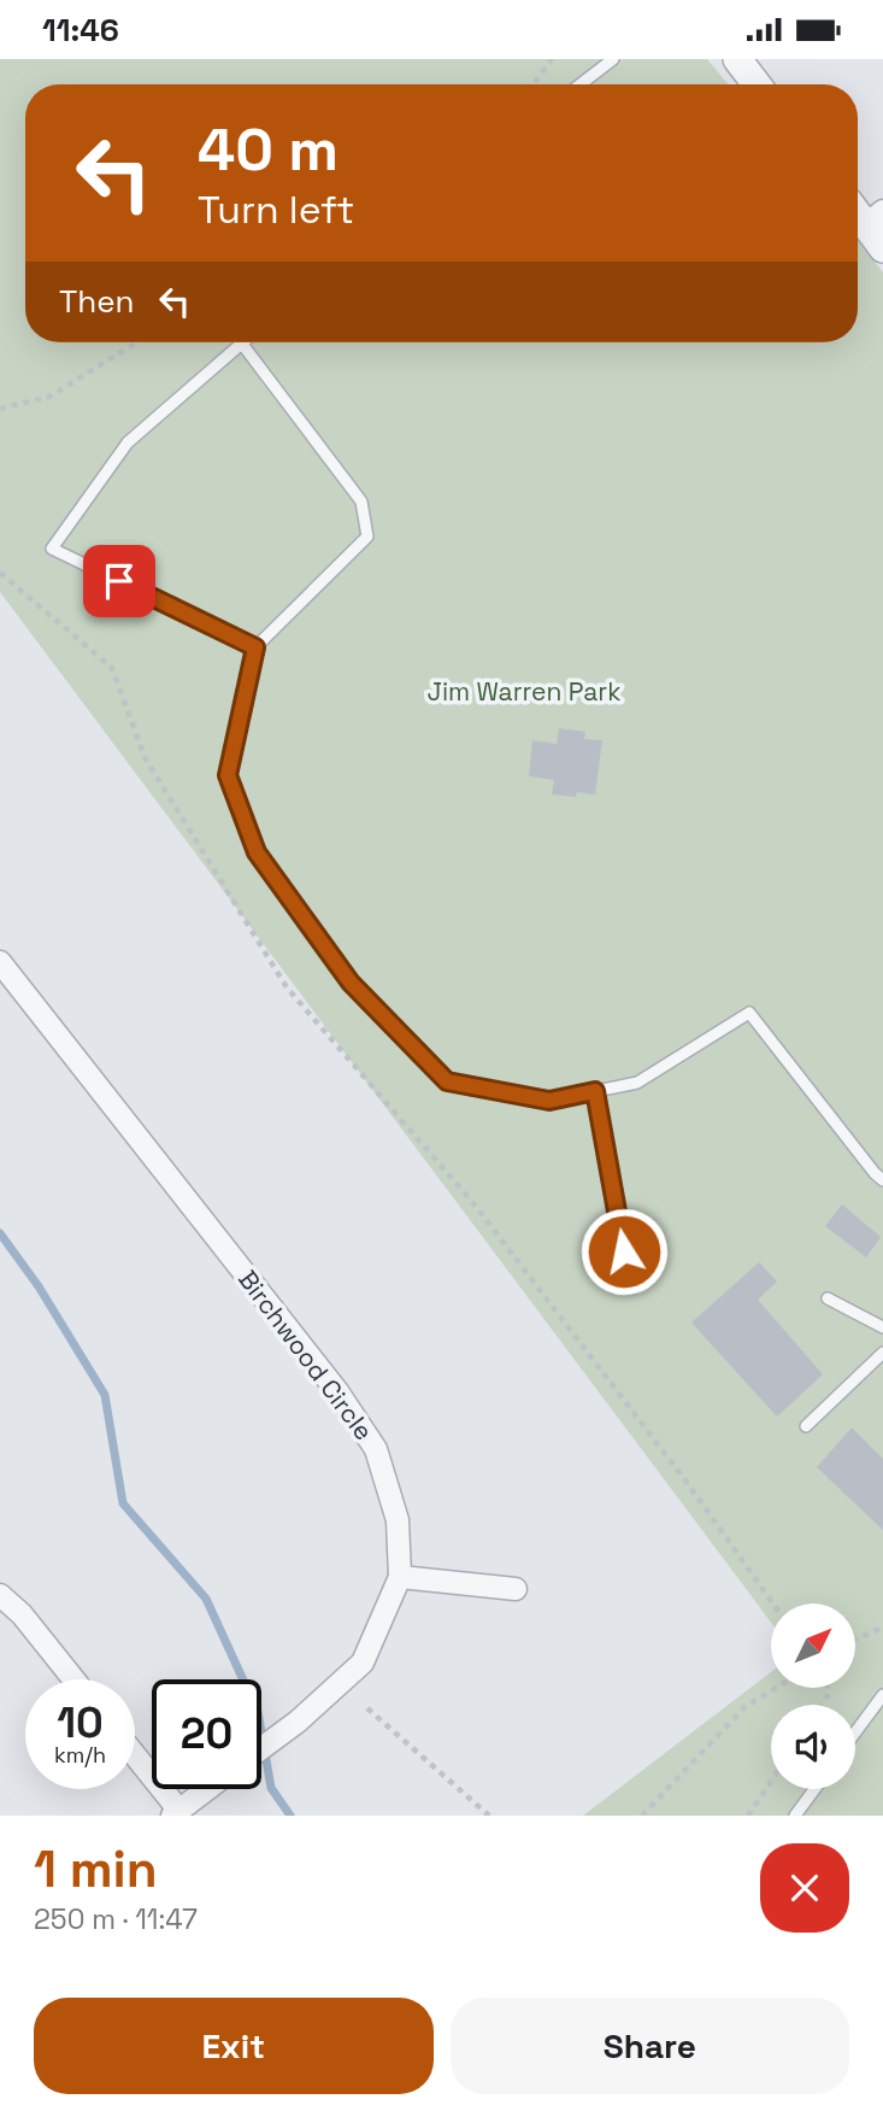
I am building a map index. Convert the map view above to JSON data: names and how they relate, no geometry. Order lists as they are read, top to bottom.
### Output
{
  "streets": {
    "street": ["Birchwood Circle"]
  },
  "parks": ["Jim Warren Park"],
  "north": "top right",
  "page": {
    "status": "11:46",
    "turn": ["40 m", "Turn left"],
    "then": "Then",
    "speed": "10 km/h",
    "limit": "20",
    "heading": ["1 min", "250 m · 11:47"],
    "buttons": ["Exit", "Share"]
  }
}
